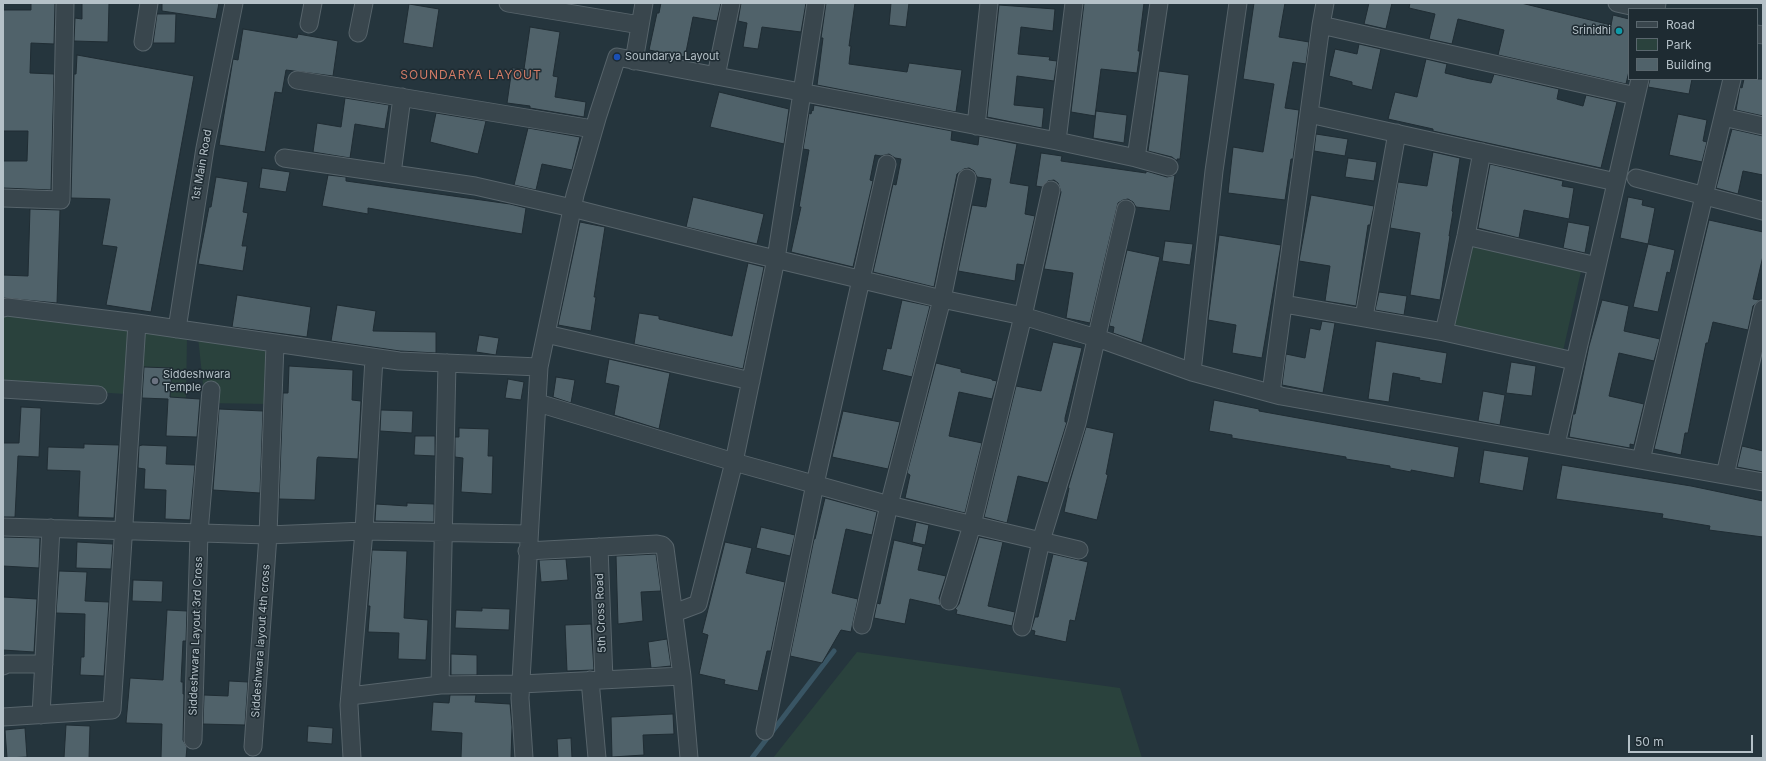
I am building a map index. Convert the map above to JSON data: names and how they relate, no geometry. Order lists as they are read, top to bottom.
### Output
{
  "streets": {
    "street": [
      "1st Main Road",
      "5th Cross Road",
      "Siddeshwara Layout 3rd Cross",
      "Siddeshwara layout 4th cross"
    ]
  },
  "districts": ["SOUNDARYA LAYOUT"],
  "places": ["Srinidhi", "Soundarya Layout", "Siddeshwara Temple"],
  "legend": ["Road", "Park", "Building"],
  "scale_bar": "50 m"
}
